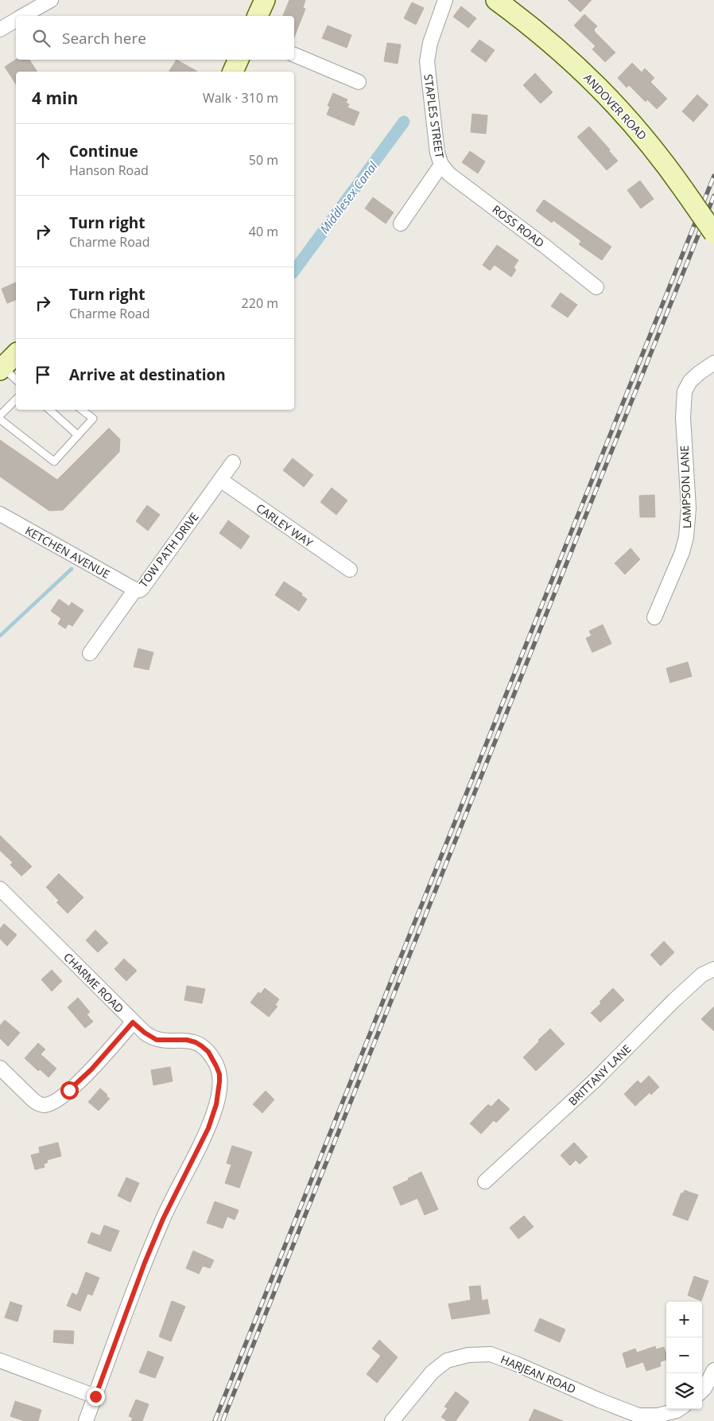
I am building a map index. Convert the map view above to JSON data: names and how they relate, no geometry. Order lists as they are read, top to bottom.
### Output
{
  "streets": {
    "main road": ["ANDOVER ROAD"],
    "street": [
      "STAPLES STREET",
      "ROSS ROAD",
      "LAMPSON LANE",
      "CARLEY WAY",
      "TOW PATH DRIVE",
      "KETCHEN AVENUE",
      "CHARME ROAD",
      "BRITTANY LANE",
      "HARJEAN ROAD"
    ]
  },
  "crossings": [
    ["STAPLES STREET", "ROSS ROAD"],
    ["CARLEY WAY", "TOW PATH DRIVE"],
    ["TOW PATH DRIVE", "KETCHEN AVENUE"]
  ],
  "water": ["Middlesex Canal"],
  "page": {
    "search": "Search here",
    "heading": ["4 min", "Walk · 310 m"],
    "list": [
      ["Continue", "Hanson Road", "50 m"],
      ["Turn right", "Charme Road", "40 m"],
      ["Turn right", "Charme Road", "220 m"],
      "Arrive at destination"
    ],
    "map_buttons": ["+", "−"]
  }
}
